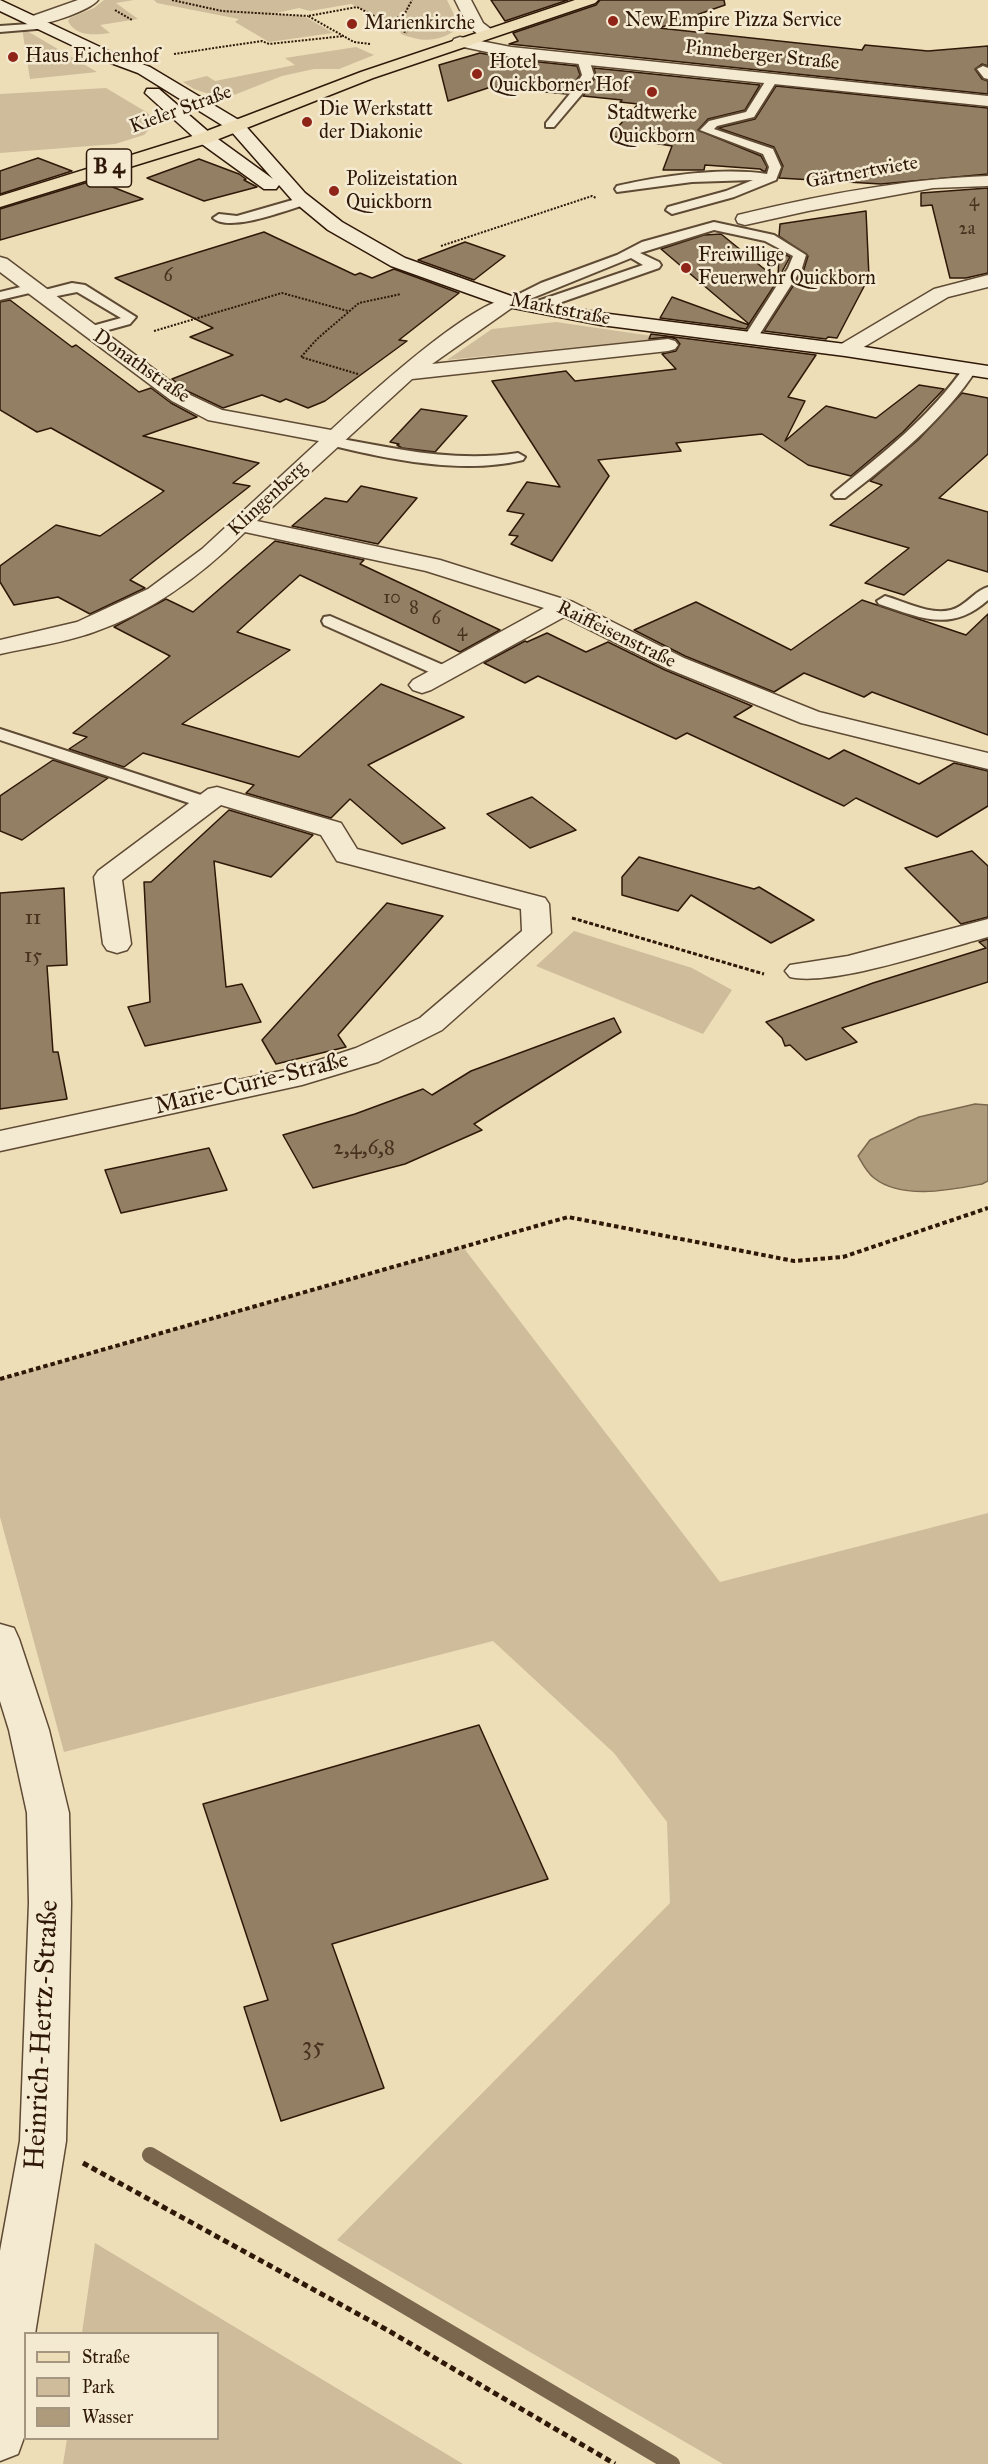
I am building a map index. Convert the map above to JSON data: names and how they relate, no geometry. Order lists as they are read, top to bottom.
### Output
{
  "streets": {
    "main road": ["Kieler Straße", "B 4"],
    "street": [
      "Pinneberger Straße",
      "Gärtnertwiete",
      "Marktstraße",
      "Donathstraße",
      "Klingenberg",
      "Raiffeisenstraße",
      "Marie-Curie-Straße",
      "Heinrich-Hertz-Straße"
    ]
  },
  "crossings": [
    ["Pinneberger Straße", "Kieler Straße"],
    ["Kieler Straße", "Marktstraße"],
    ["Marktstraße", "Klingenberg"],
    ["Donathstraße", "Klingenberg"],
    ["Klingenberg", "Raiffeisenstraße"]
  ],
  "places": [
    "New Empire Pizza Service",
    "Marienkirche",
    "Haus Eichenhof",
    "Hotel Quickborner Hof",
    "Stadtwerke Quickborn",
    "Die Werkstatt der Diakonie",
    "Polizeistation Quickborn",
    "Freiwillige Feuerwehr Quickborn"
  ],
  "house_numbers": [
    "4",
    "2a",
    "6",
    "10",
    "8",
    "6",
    "4",
    "11",
    "15",
    "2,4,6,8",
    "35"
  ],
  "legend": ["Straße", "Park", "Wasser"]
}
